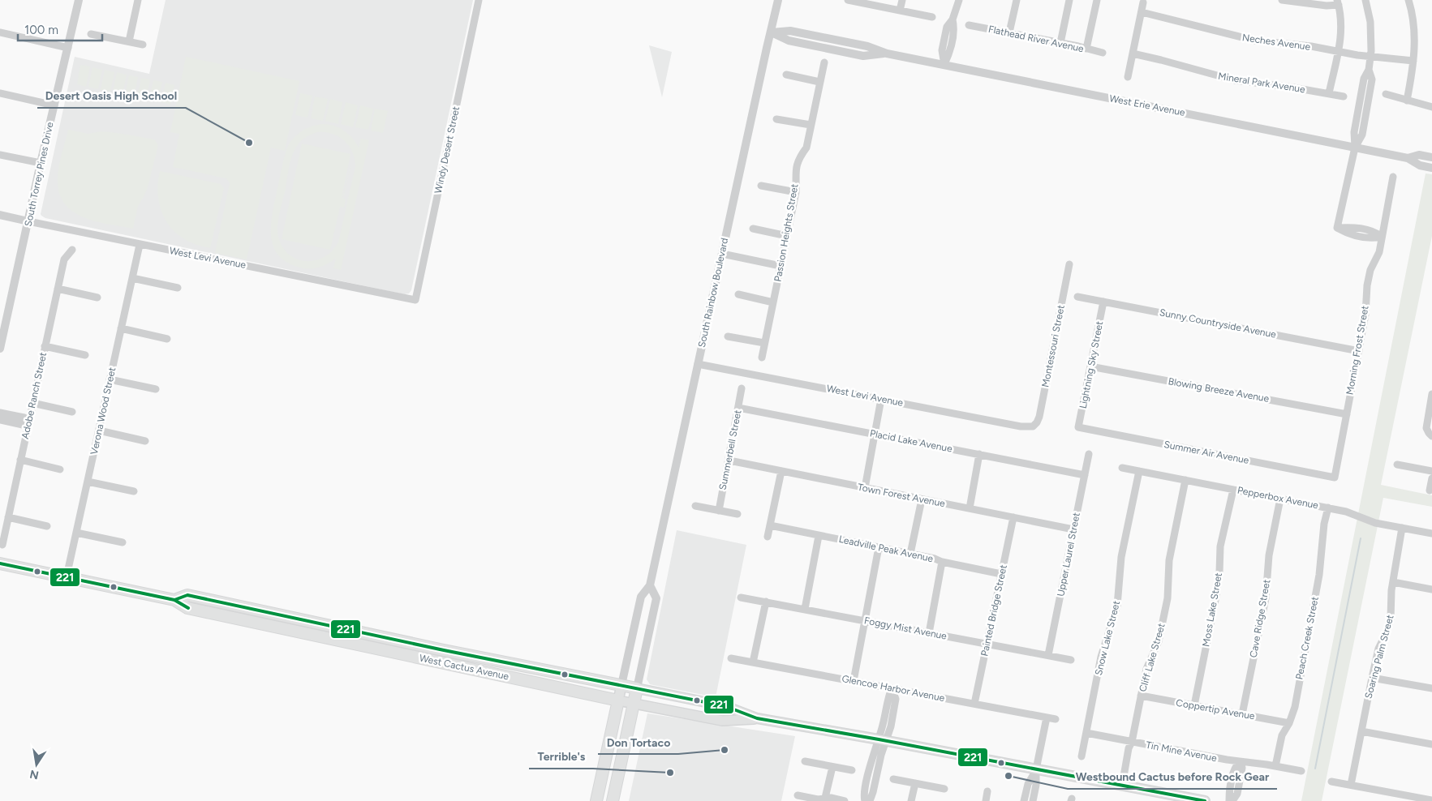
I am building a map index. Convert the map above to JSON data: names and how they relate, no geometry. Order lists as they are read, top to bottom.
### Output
{
  "streets": {
    "main road": ["South Rainbow Boulevard", "West Cactus Avenue"],
    "street": [
      "Flathead River Avenue",
      "Neches Avenue",
      "Mineral Park Avenue",
      "West Erie Avenue",
      "Windy Desert Street",
      "South Torrey Pines Drive",
      "Passion Heights Street",
      "West Levi Avenue",
      "Sunny Countryside Avenue",
      "Montessouri Street",
      "Morning Frost Street",
      "Lightning Sky Street",
      "Blowing Breeze Avenue",
      "Adobe Ranch Street",
      "Verona Wood Street",
      "Placid Lake Avenue",
      "Summerbell Street",
      "Summer Air Avenue",
      "Town Forest Avenue",
      "Pepperbox Avenue",
      "Leadville Peak Avenue",
      "Upper Laurel Street",
      "Moss Lake Street",
      "Painted Bridge Street",
      "Cave Ridge Street",
      "Foggy Mist Avenue",
      "Snow Lake Street",
      "Peach Creek Street",
      "Soaring Palm Street",
      "Cliff Lake Street",
      "Glencoe Harbor Avenue",
      "Coppertip Avenue",
      "Tin Mine Avenue"
    ]
  },
  "crossings": [
    ["West Erie Avenue", "South Rainbow Boulevard"],
    ["Windy Desert Street", "West Levi Avenue"],
    ["South Torrey Pines Drive", "West Levi Avenue"],
    ["West Levi Avenue", "South Rainbow Boulevard"],
    ["West Levi Avenue", "Montessouri Street"],
    ["West Levi Avenue", "Verona Wood Street"],
    ["South Rainbow Boulevard", "West Cactus Avenue"],
    ["Sunny Countryside Avenue", "Morning Frost Street"],
    ["Sunny Countryside Avenue", "Lightning Sky Street"],
    ["Morning Frost Street", "Blowing Breeze Avenue"],
    ["Morning Frost Street", "Summer Air Avenue"],
    ["Lightning Sky Street", "Blowing Breeze Avenue"],
    ["Lightning Sky Street", "Summer Air Avenue"],
    ["Verona Wood Street", "West Cactus Avenue"],
    ["Placid Lake Avenue", "Summerbell Street"],
    ["Placid Lake Avenue", "Upper Laurel Street"],
    ["Summerbell Street", "Town Forest Avenue"],
    ["Town Forest Avenue", "Upper Laurel Street"],
    ["Town Forest Avenue", "Painted Bridge Street"],
    ["Pepperbox Avenue", "Moss Lake Street"],
    ["Pepperbox Avenue", "Cave Ridge Street"],
    ["Pepperbox Avenue", "Snow Lake Street"],
    ["Pepperbox Avenue", "Peach Creek Street"],
    ["Pepperbox Avenue", "Soaring Palm Street"],
    ["Pepperbox Avenue", "Cliff Lake Street"],
    ["Leadville Peak Avenue", "Painted Bridge Street"],
    ["Upper Laurel Street", "Foggy Mist Avenue"],
    ["Moss Lake Street", "Coppertip Avenue"],
    ["Painted Bridge Street", "Foggy Mist Avenue"],
    ["Painted Bridge Street", "Glencoe Harbor Avenue"],
    ["Cave Ridge Street", "Coppertip Avenue"],
    ["Snow Lake Street", "Tin Mine Avenue"],
    ["Peach Creek Street", "Coppertip Avenue"],
    ["Peach Creek Street", "Tin Mine Avenue"],
    ["Cliff Lake Street", "West Cactus Avenue"],
    ["Cliff Lake Street", "Coppertip Avenue"],
    ["Cliff Lake Street", "Tin Mine Avenue"]
  ],
  "places": [
    "Desert Oasis High School",
    "Don Tortaco",
    "Terrible's",
    "Westbound Cactus before Rock Gear"
  ],
  "lines": ["transit line 221"],
  "scale_bar": "100 m",
  "north": "bottom"
}
